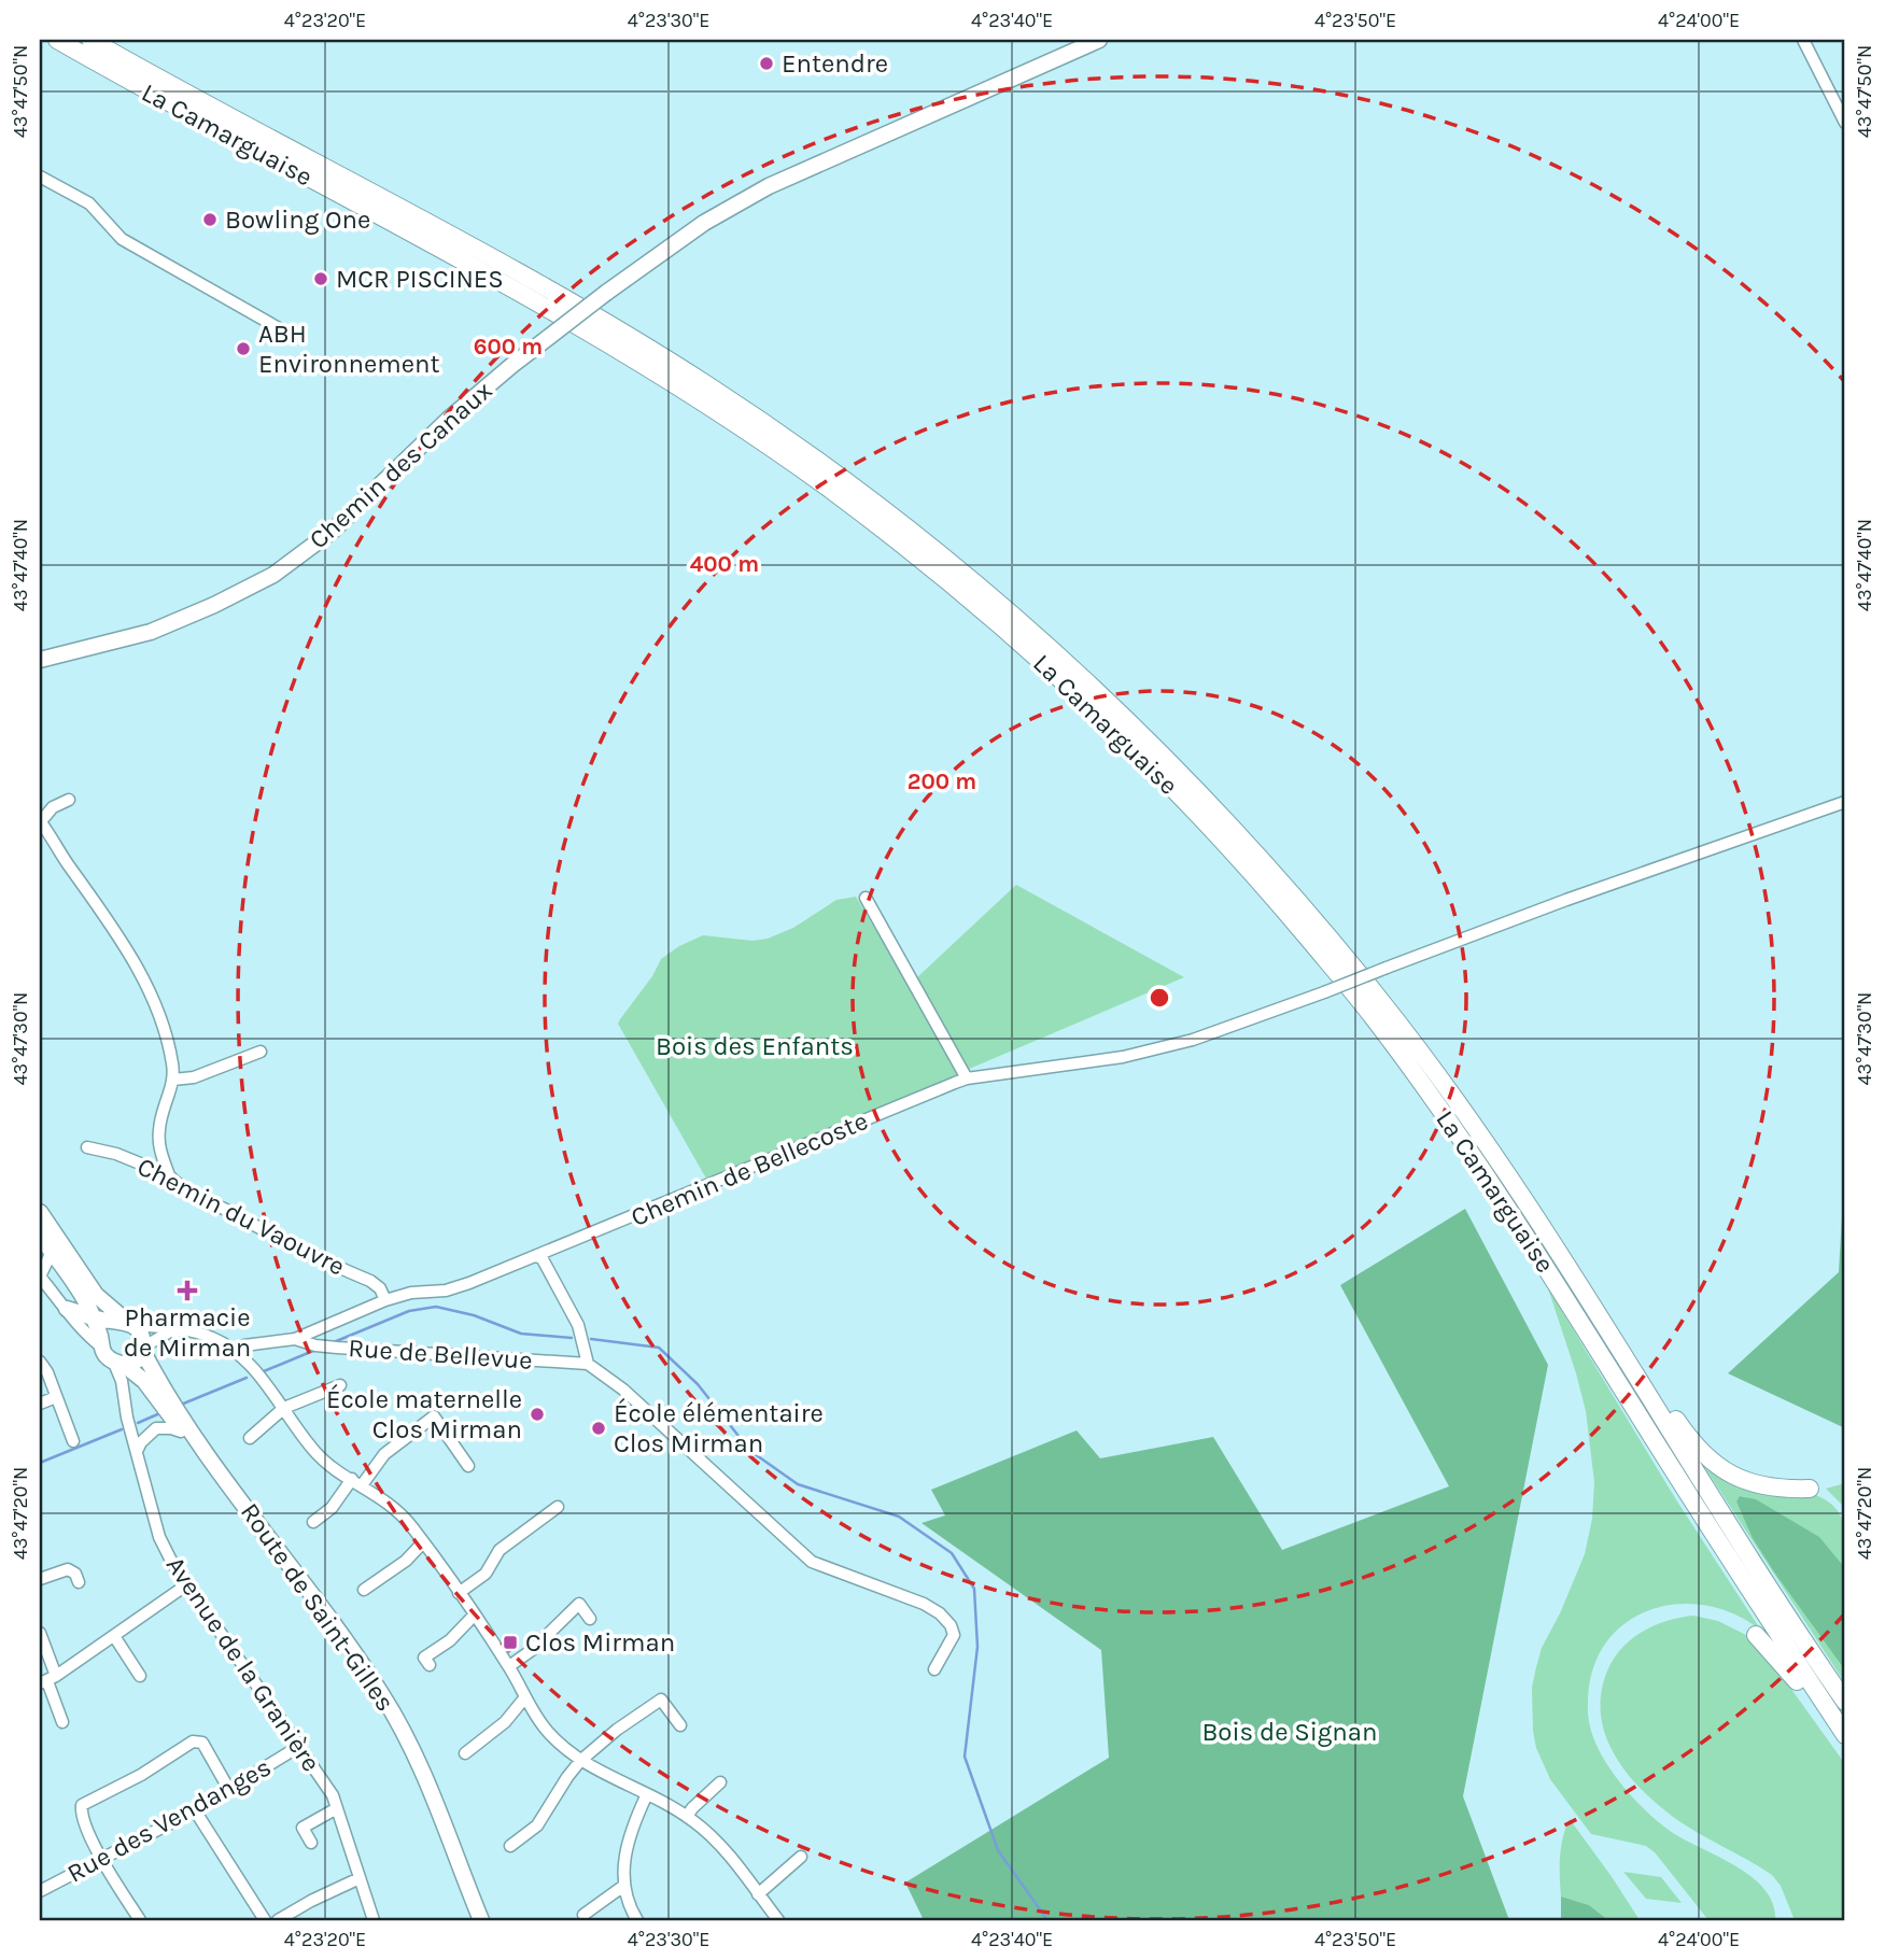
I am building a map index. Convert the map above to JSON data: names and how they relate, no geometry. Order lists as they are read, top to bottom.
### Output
{
  "streets": {
    "highway": ["La Camarguaise"],
    "main road": ["Chemin des Canaux", "Route de Saint-Gilles"],
    "street": [
      "Chemin de Bellecoste",
      "Chemin du Vaouvre",
      "Rue de Bellevue",
      "Avenue de la Granière",
      "Rue des Vendanges"
    ]
  },
  "crossings": [
    ["Chemin de Bellecoste", "Chemin du Vaouvre"],
    ["Chemin de Bellecoste", "Rue de Bellevue"],
    ["Route de Saint-Gilles", "Avenue de la Granière"],
    ["Avenue de la Granière", "Rue des Vendanges"]
  ],
  "parks": ["Bois des Enfants", "Bois de Signan"],
  "places": {
    "other": [
      "Entendre",
      "Bowling One",
      "MCR PISCINES",
      "ABH Environnement",
      "École maternelle Clos Mirman",
      "École élémentaire Clos Mirman"
    ],
    "health": ["Pharmacie de Mirman"],
    "transit": ["Clos Mirman"]
  },
  "coordinates": [
    "4°23'20\"E",
    "4°23'30\"E",
    "4°23'40\"E",
    "4°23'50\"E",
    "4°24'00\"E",
    "43°47'50\"N",
    "43°47'40\"N",
    "43°47'30\"N",
    "43°47'20\"N"
  ],
  "rings": ["600 m", "400 m", "200 m"]
}
